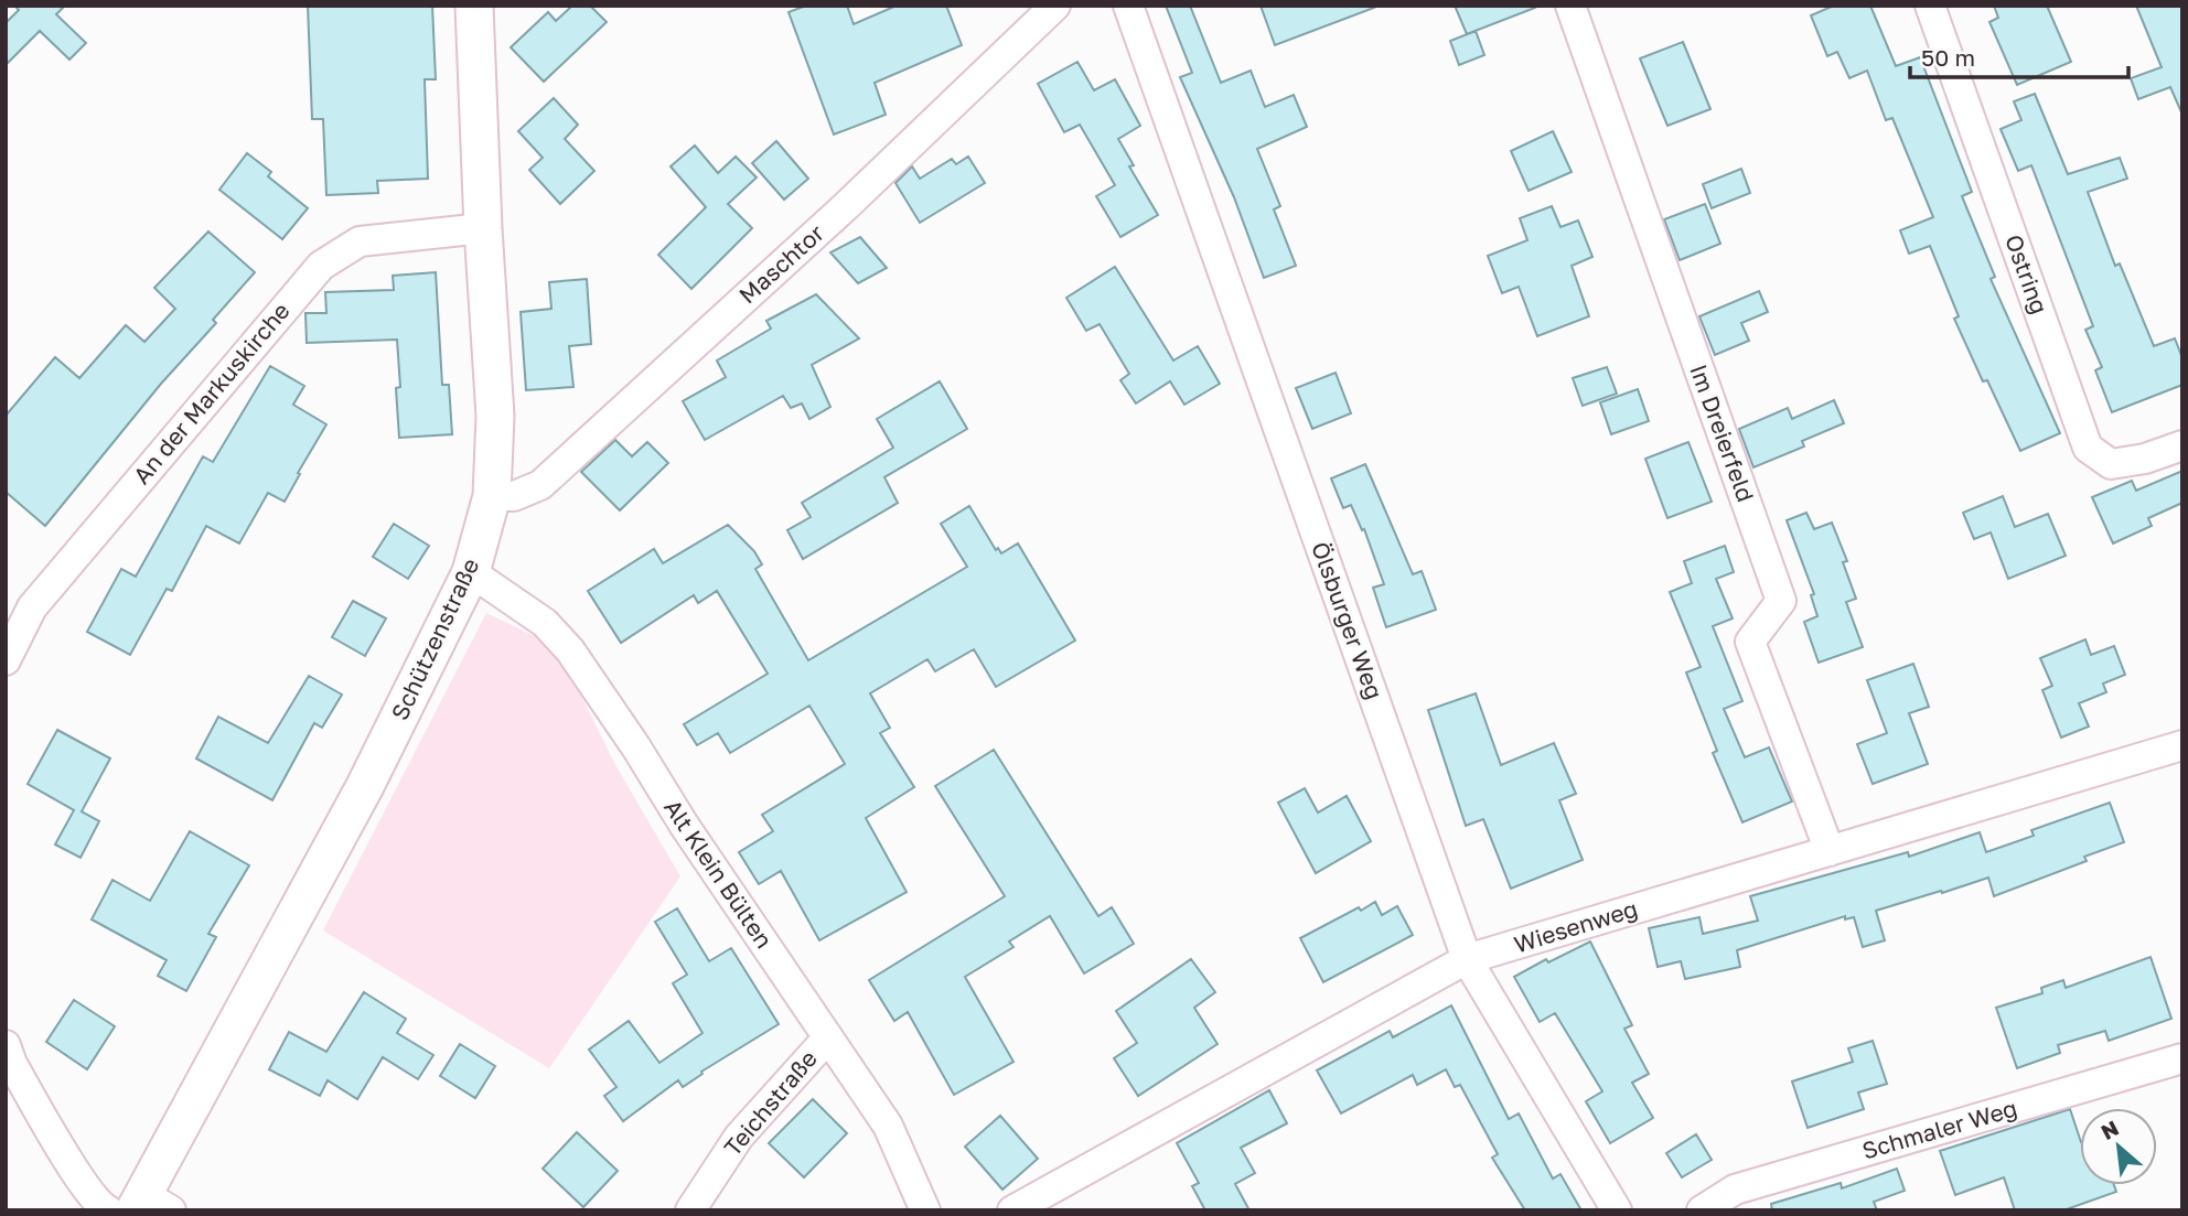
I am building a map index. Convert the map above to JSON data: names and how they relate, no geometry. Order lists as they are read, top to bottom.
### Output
{
  "streets": {
    "street": [
      "Maschtor",
      "Ostring",
      "An der Markuskirche",
      "Im Dreierfeld",
      "Ölsburger Weg",
      "Schützenstraße",
      "Alt Klein Bülten",
      "Wiesenweg",
      "Teichstraße",
      "Schmaler Weg"
    ]
  },
  "crossings": [
    ["Maschtor", "Schützenstraße"],
    ["An der Markuskirche", "Schützenstraße"],
    ["Im Dreierfeld", "Wiesenweg"],
    ["Ölsburger Weg", "Wiesenweg"],
    ["Schützenstraße", "Alt Klein Bülten"],
    ["Alt Klein Bülten", "Teichstraße"]
  ],
  "scale_bar": "50 m",
  "north": "top left"
}
